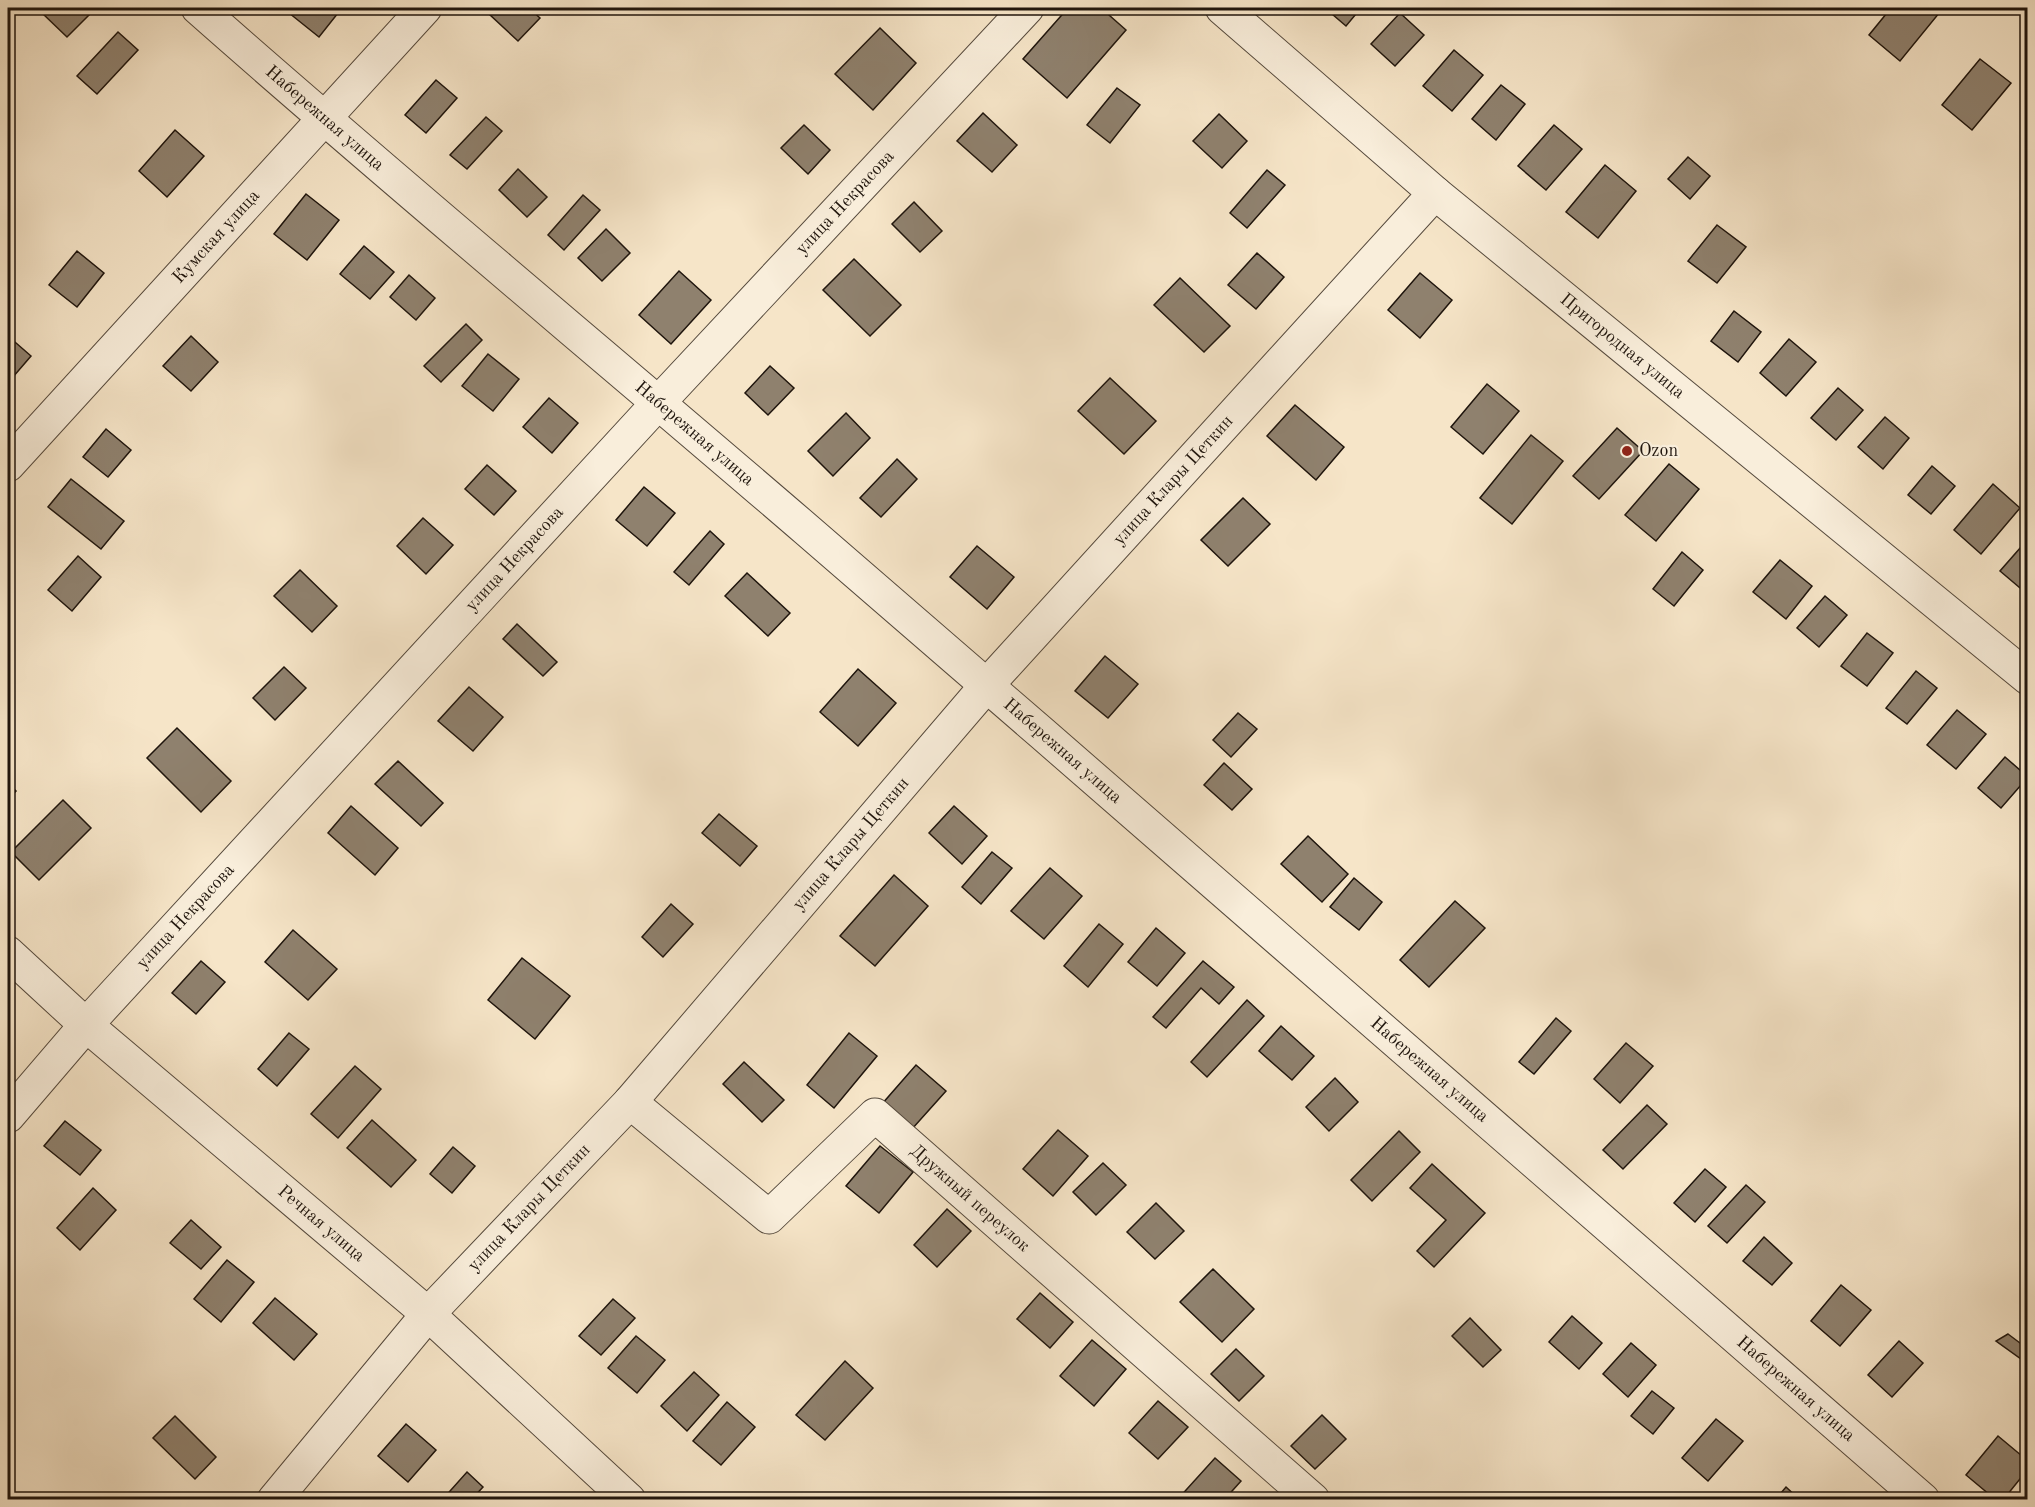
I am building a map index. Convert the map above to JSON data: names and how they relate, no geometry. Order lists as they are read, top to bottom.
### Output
{
  "streets": {
    "street": [
      "Набережная улица",
      "улица Некрасова",
      "Кумская улица",
      "Пригородная улица",
      "улица Клары Цеткин",
      "Дружный переулок",
      "Речная улица"
    ]
  },
  "crossings": [
    ["Набережная улица", "улица Некрасова"],
    ["Набережная улица", "Кумская улица"],
    ["Набережная улица", "улица Клары Цеткин"],
    ["улица Некрасова", "Речная улица"],
    ["Пригородная улица", "улица Клары Цеткин"],
    ["улица Клары Цеткин", "Дружный переулок"],
    ["улица Клары Цеткин", "Речная улица"]
  ],
  "places": ["Ozon"]
}
